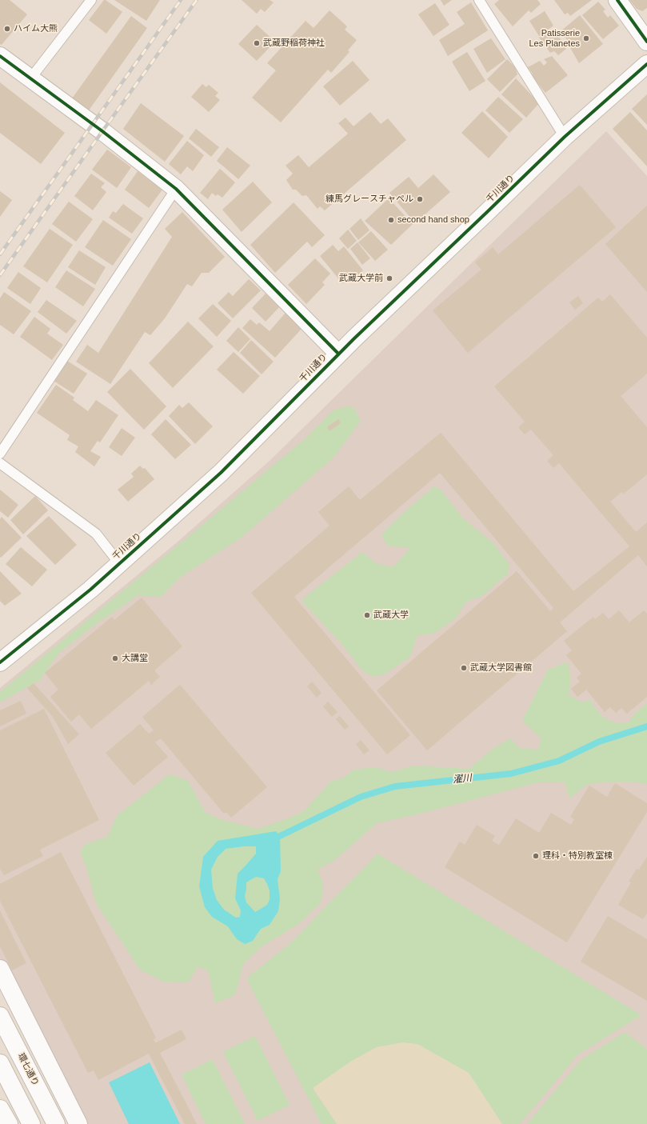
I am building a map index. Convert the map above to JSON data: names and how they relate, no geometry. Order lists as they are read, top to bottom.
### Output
{
  "streets": {
    "main road": ["千川通り", "環七通り"]
  },
  "water": ["濯川"],
  "places": [
    "ハイム大熊",
    "Patisserie Les Planetes",
    "武蔵野稲荷神社",
    "練馬グレースチャペル",
    "second hand shop",
    "武蔵大学前",
    "武蔵大学",
    "大講堂",
    "武蔵大学図書館",
    "理科・特別教室棟"
  ]
}
